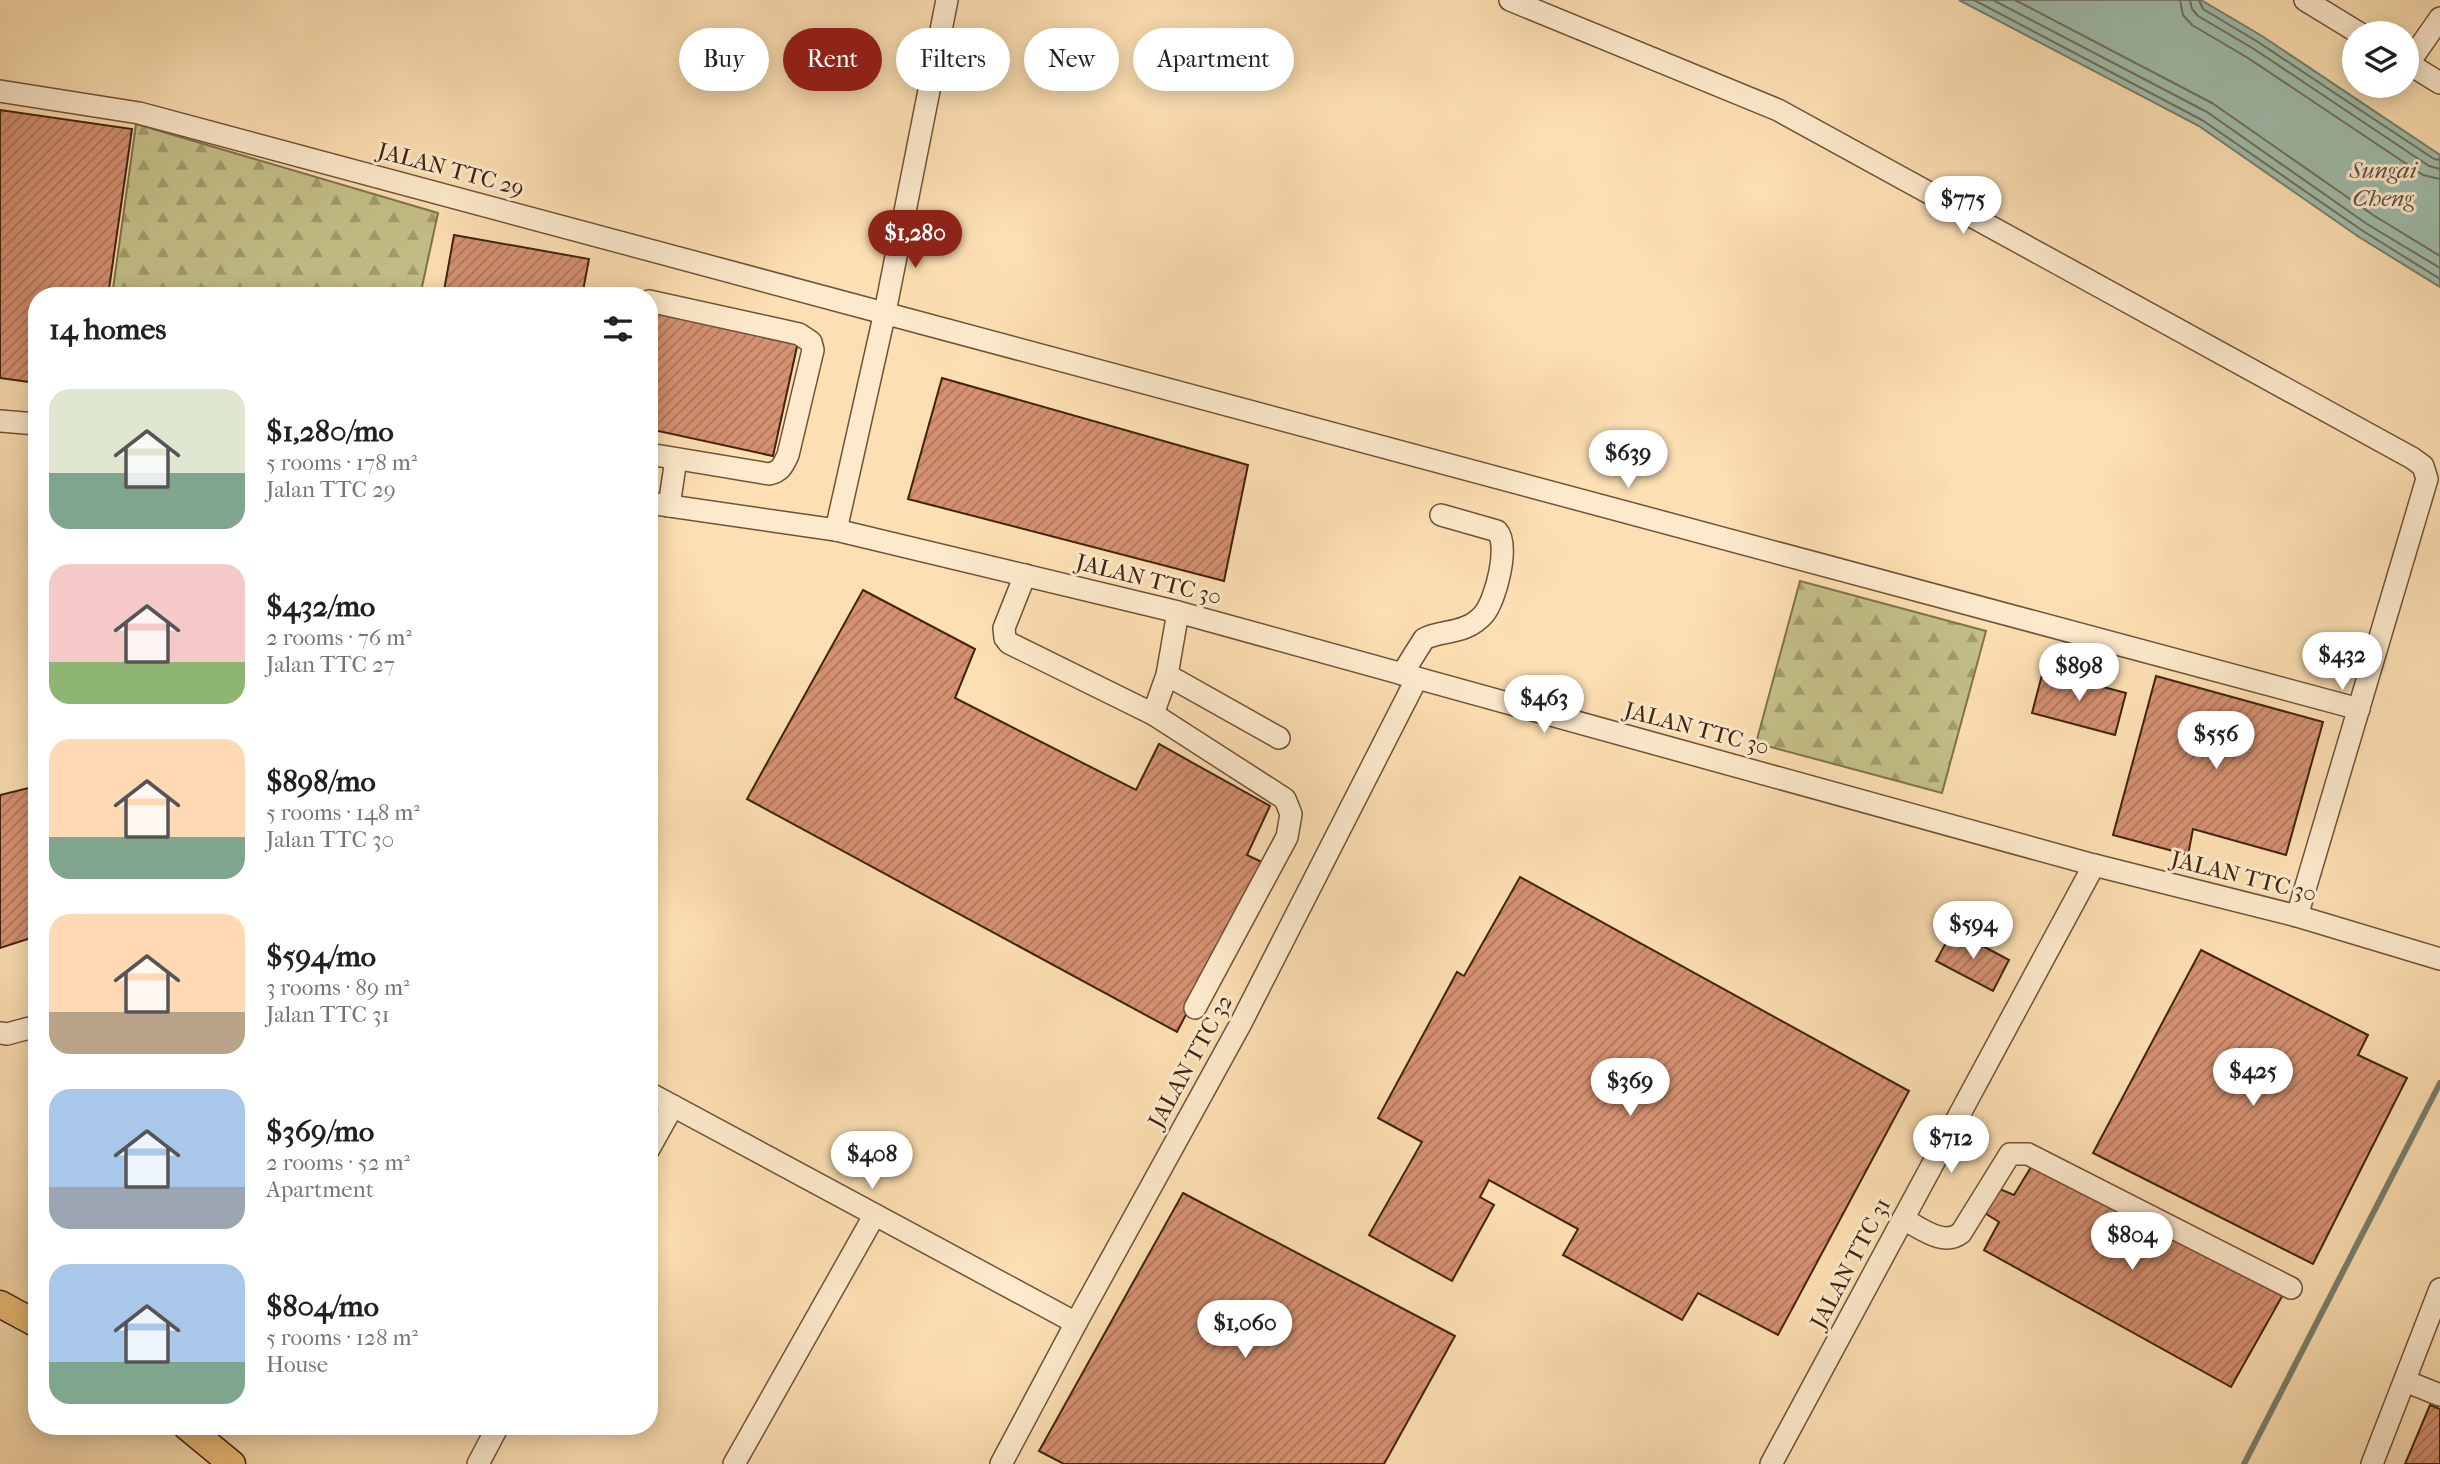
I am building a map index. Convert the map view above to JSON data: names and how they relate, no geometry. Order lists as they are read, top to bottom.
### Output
{
  "streets": {
    "street": [
      "JALAN TTC 29",
      "JALAN TTC 30",
      "JALAN TTC 32",
      "JALAN TTC 31"
    ]
  },
  "crossings": [
    ["JALAN TTC 30", "JALAN TTC 32"],
    ["JALAN TTC 30", "JALAN TTC 31"]
  ],
  "water": ["Sungai Cheng"],
  "page": {
    "chip": [
      "Buy",
      "Rent",
      "Filters",
      "New",
      "Apartment"
    ],
    "price": [
      "$775",
      "$1,280",
      "$639",
      "$432",
      "$898",
      "$463",
      "$556",
      "$594",
      "$425",
      "$369",
      "$712",
      "$408",
      "$804",
      "$1,060"
    ],
    "heading": "14 homes",
    "list": [
      {
        "name": "$1,280/mo",
        "note": "5 rooms · 178 m² · Jalan TTC 29"
      },
      {
        "name": "$432/mo",
        "note": "2 rooms · 76 m² · Jalan TTC 27"
      },
      {
        "name": "$898/mo",
        "note": "5 rooms · 148 m² · Jalan TTC 30"
      },
      {
        "name": "$594/mo",
        "note": "3 rooms · 89 m² · Jalan TTC 31"
      },
      {
        "name": "$369/mo",
        "note": "2 rooms · 52 m² · Apartment"
      },
      {
        "name": "$804/mo",
        "note": "5 rooms · 128 m² · House"
      }
    ]
  }
}
